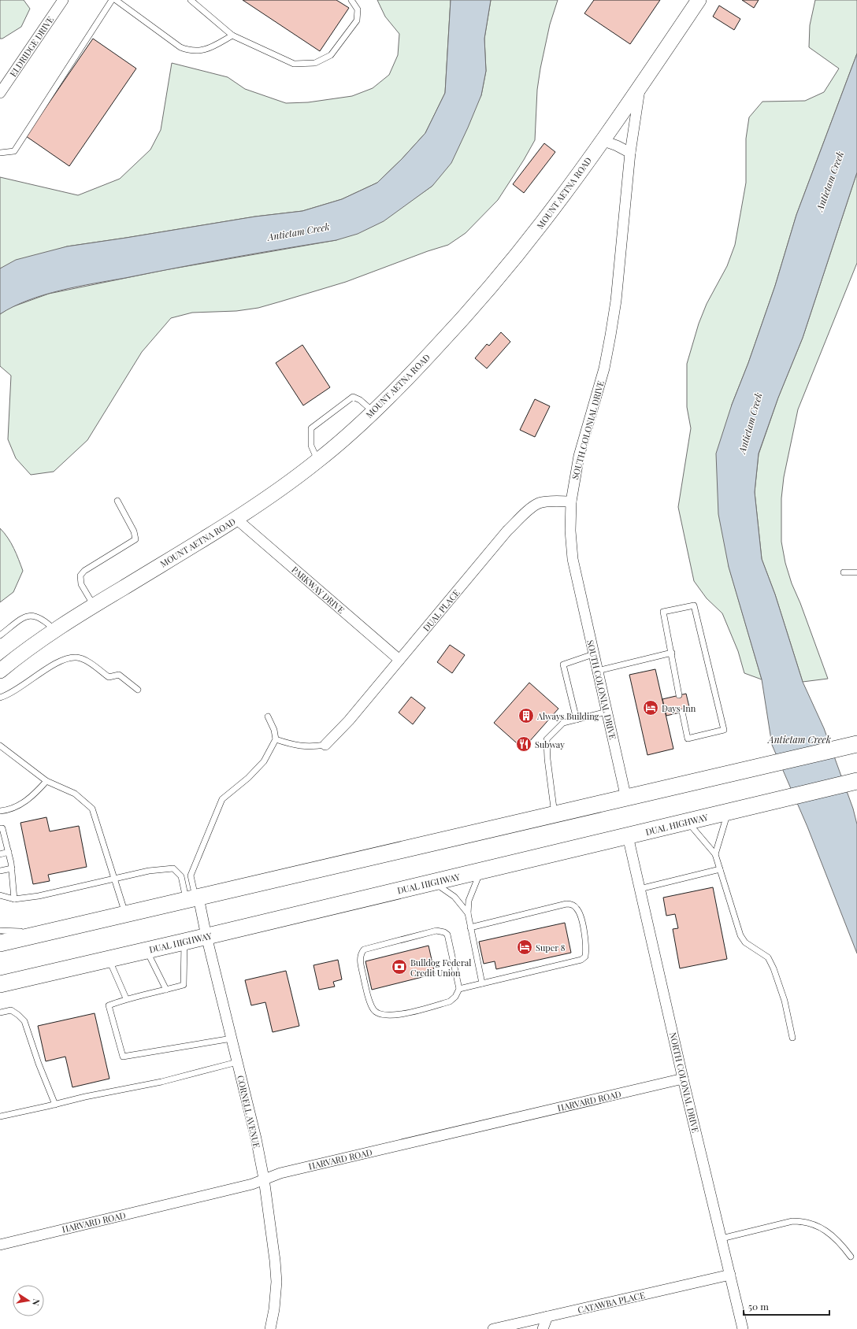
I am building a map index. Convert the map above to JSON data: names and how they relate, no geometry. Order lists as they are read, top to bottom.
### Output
{
  "streets": {
    "main road": ["DUAL HIGHWAY"],
    "street": [
      "ELDRIDGE DRIVE",
      "MOUNT AETNA ROAD",
      "SOUTH COLONIAL DRIVE",
      "PARKWAY DRIVE",
      "DUAL PLACE",
      "NORTH COLONIAL DRIVE",
      "HARVARD ROAD",
      "CORNELL AVENUE",
      "CATAWBA PLACE"
    ]
  },
  "crossings": [
    ["MOUNT AETNA ROAD", "SOUTH COLONIAL DRIVE"],
    ["MOUNT AETNA ROAD", "PARKWAY DRIVE"],
    ["SOUTH COLONIAL DRIVE", "DUAL PLACE"],
    ["PARKWAY DRIVE", "DUAL PLACE"],
    ["DUAL HIGHWAY", "NORTH COLONIAL DRIVE"],
    ["DUAL HIGHWAY", "CORNELL AVENUE"],
    ["NORTH COLONIAL DRIVE", "HARVARD ROAD"],
    ["NORTH COLONIAL DRIVE", "CATAWBA PLACE"],
    ["HARVARD ROAD", "CORNELL AVENUE"]
  ],
  "water": ["Antietam Creek"],
  "places": {
    "hotel": ["Days Inn", "Super 8"],
    "building": ["Always Building"],
    "restaurant": ["Subway"],
    "bank": ["Bulldog Federal Credit Union"]
  },
  "scale_bar": "50 m",
  "north": "right"
}
